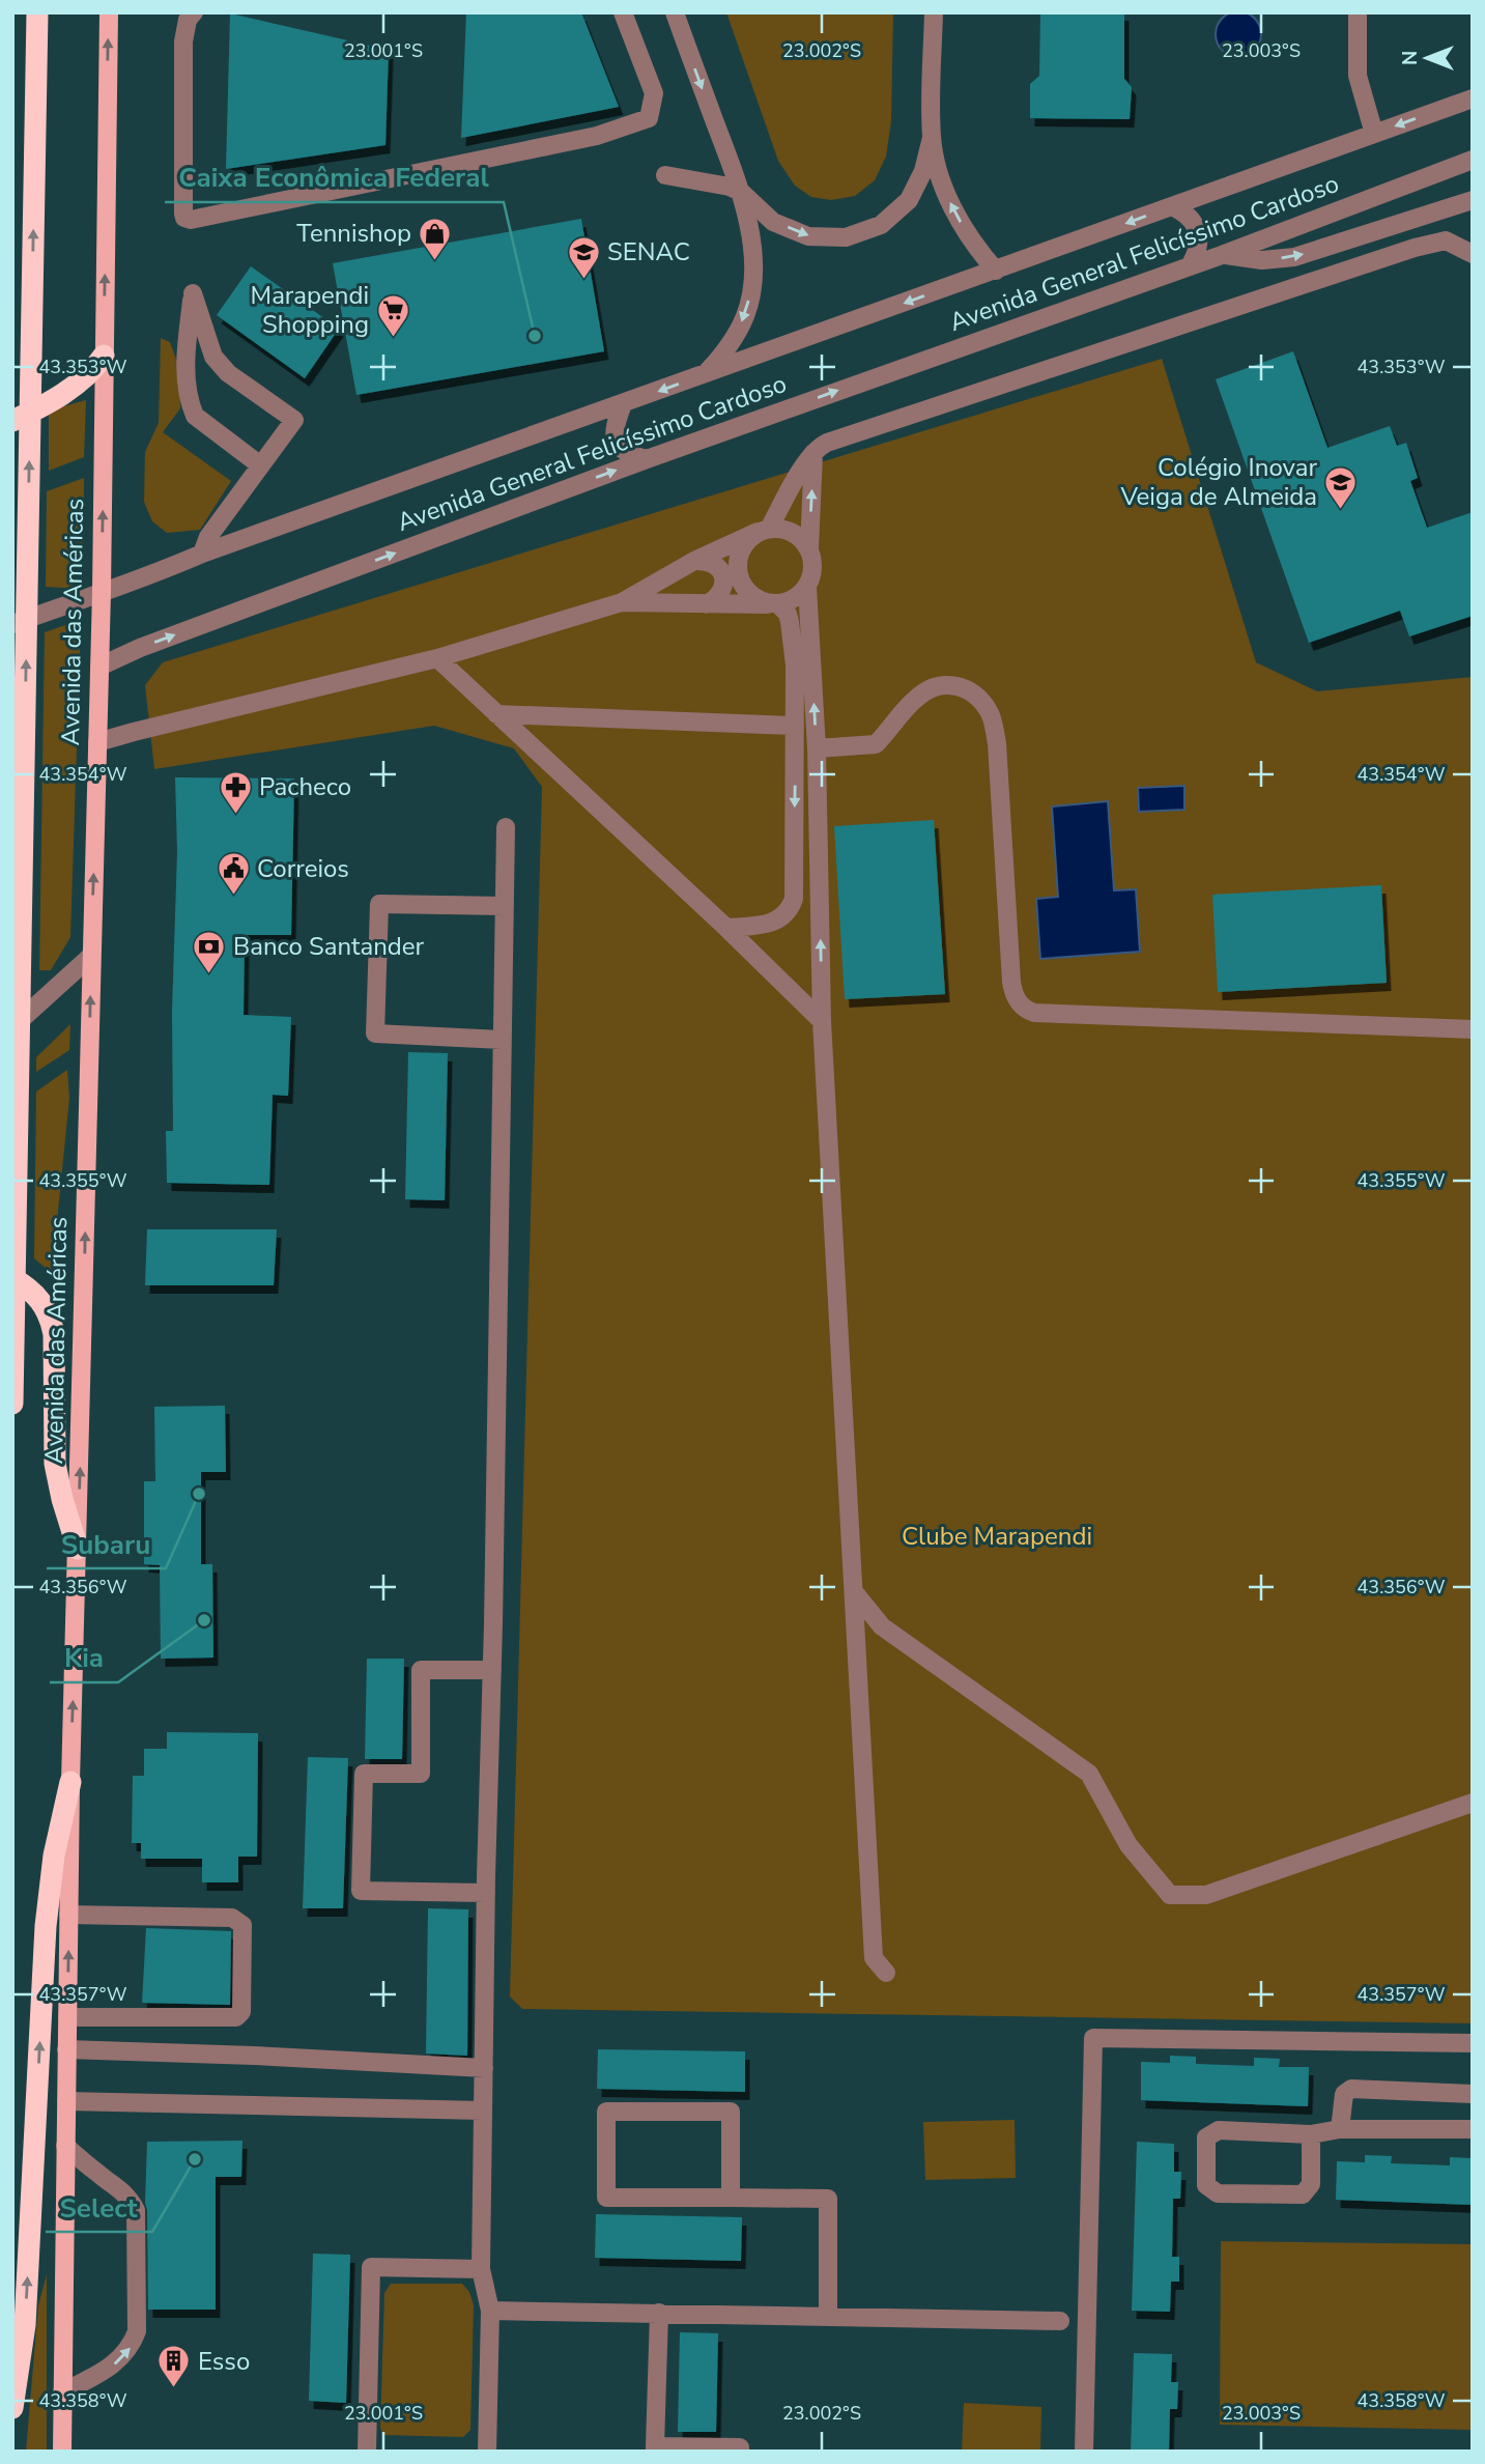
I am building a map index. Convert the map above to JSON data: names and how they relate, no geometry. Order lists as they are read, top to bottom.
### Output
{
  "streets": {
    "highway": ["Avenida das Américas"],
    "street": ["Avenida General Felicíssimo Cardoso"]
  },
  "crossings": [
    ["Avenida General Felicíssimo Cardoso", "Avenida das Américas"]
  ],
  "one_way": ["Avenida das Américas"],
  "parks": ["Clube Marapendi"],
  "places": {
    "shop": ["Tennishop"],
    "school or university": ["SENAC", "Colégio Inovar Veiga de Almeida"],
    "other": [
      "Caixa Econômica Federal",
      "Subaru",
      "Kia",
      "Select"
    ],
    "supermarket": ["Marapendi Shopping"],
    "pharmacy": ["Pacheco"],
    "public building": ["Correios"],
    "bank": ["Banco Santander"],
    "building": ["Esso"]
  },
  "north": "left",
  "coordinates": [
    "23.001°S",
    "23.002°S",
    "23.003°S",
    "43.353°W",
    "43.354°W",
    "43.355°W",
    "43.356°W",
    "43.357°W",
    "43.358°W"
  ]
}
